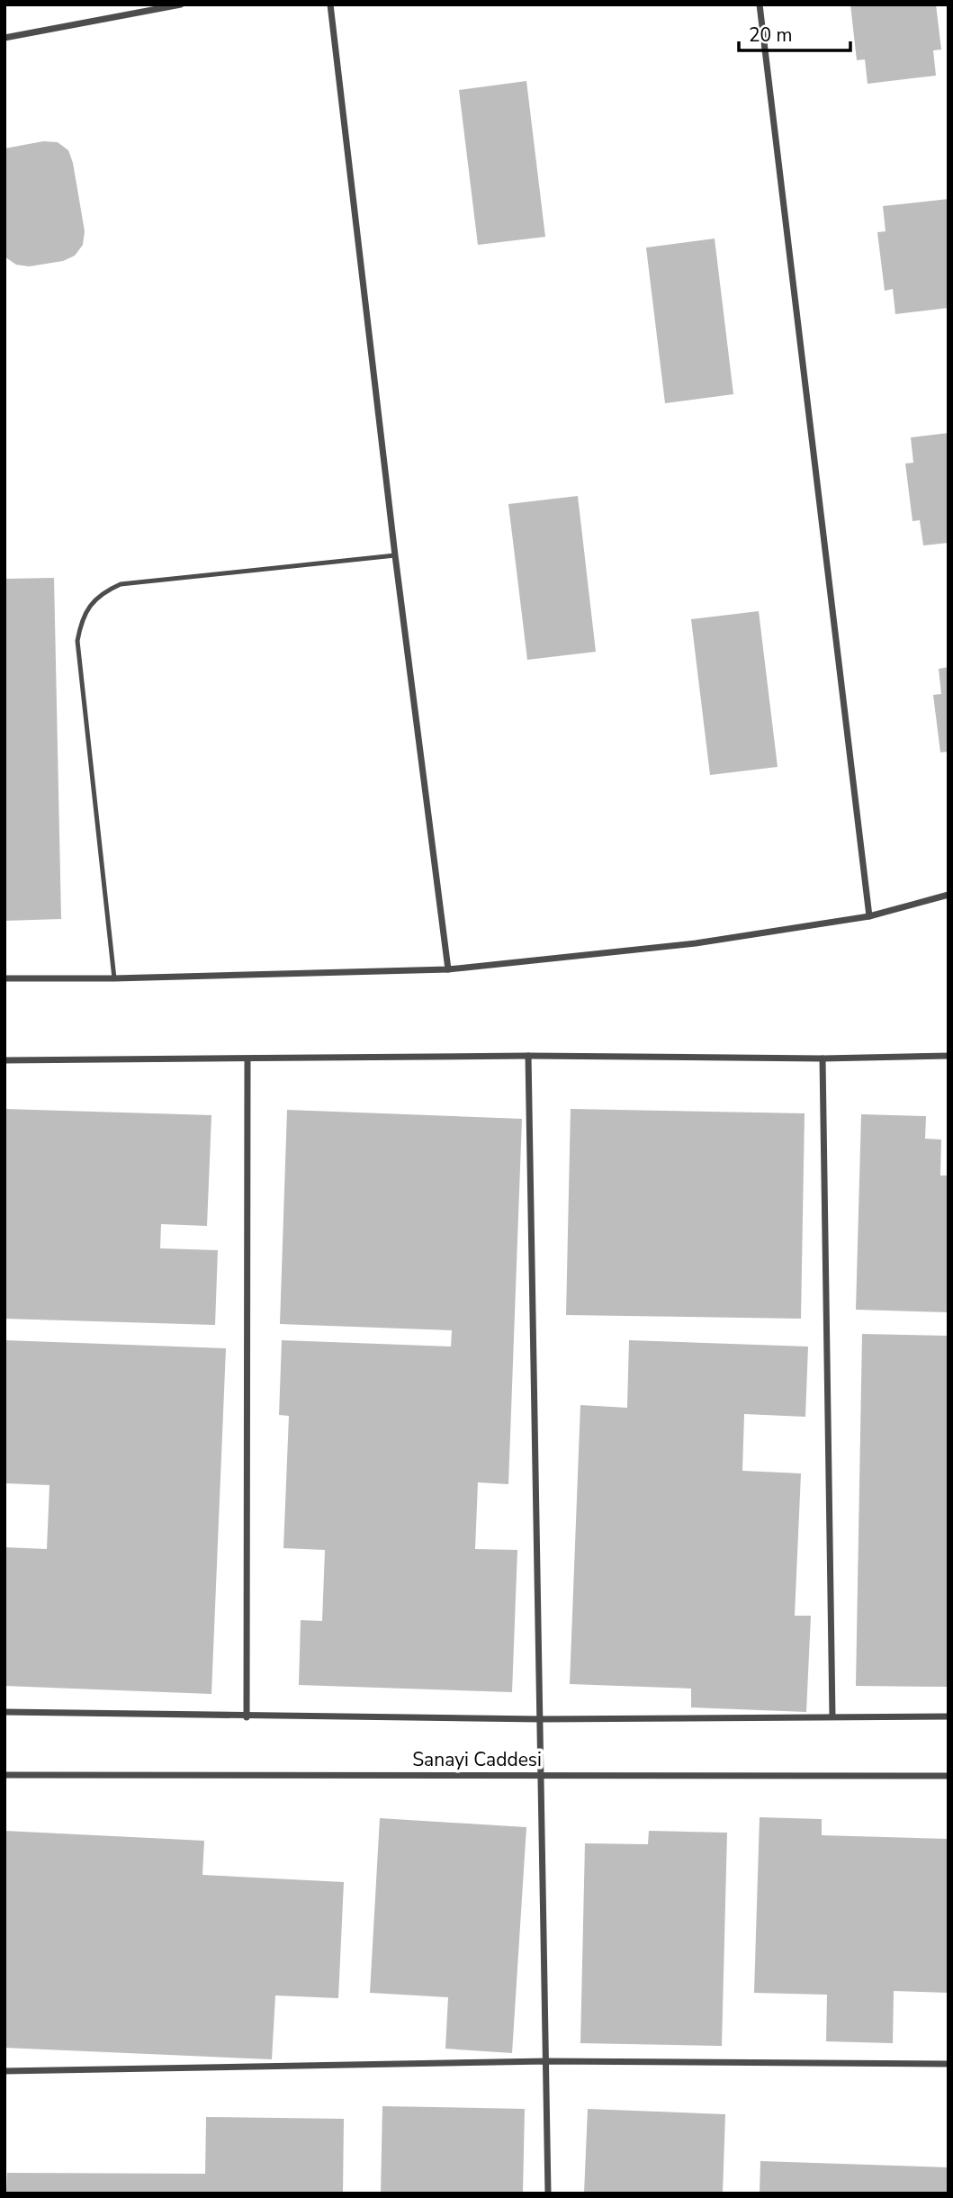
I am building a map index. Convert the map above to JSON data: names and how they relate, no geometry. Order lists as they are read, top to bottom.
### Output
{
  "streets": {
    "street": ["Sanayi Caddesi"]
  },
  "scale_bar": "20 m"
}
